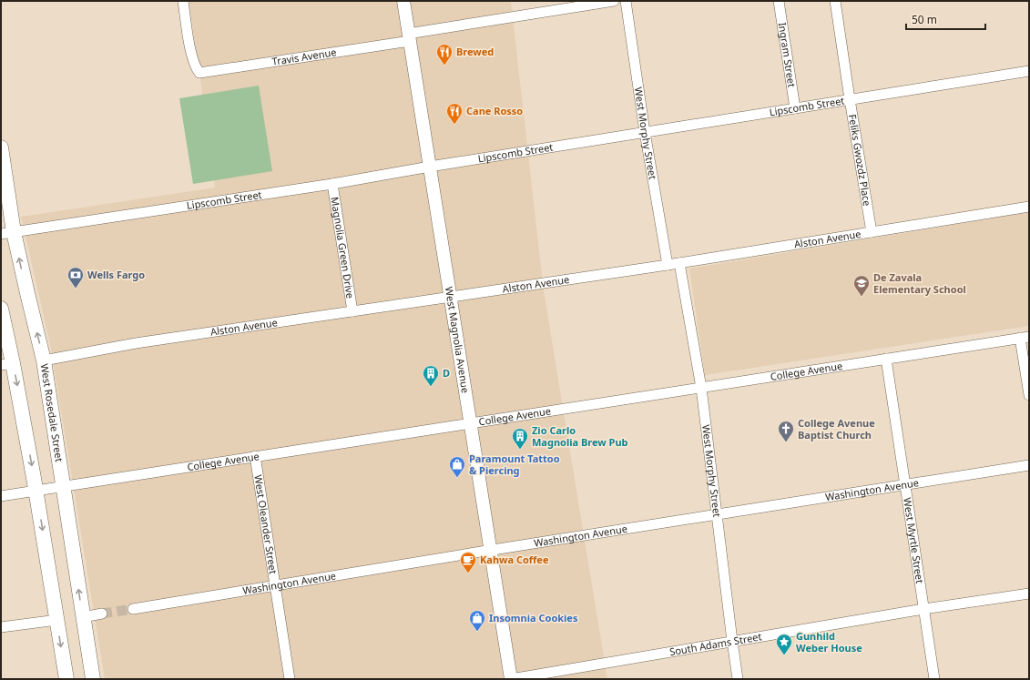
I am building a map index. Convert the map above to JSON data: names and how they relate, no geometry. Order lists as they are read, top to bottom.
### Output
{
  "streets": {
    "main road": ["West Rosedale Street"],
    "street": [
      "Ingram Street",
      "Travis Avenue",
      "Lipscomb Street",
      "West Morphy Street",
      "Feliks Gwozdz Place",
      "Alston Avenue",
      "Magnolia Green Drive",
      "West Magnolia Avenue",
      "College Avenue",
      "Washington Avenue",
      "West Oleander Street",
      "West Myrtle Street",
      "South Adams Street"
    ]
  },
  "crossings": [
    ["Ingram Street", "Lipscomb Street"],
    ["Travis Avenue", "West Magnolia Avenue"],
    ["Lipscomb Street", "West Morphy Street"],
    ["Lipscomb Street", "Feliks Gwozdz Place"],
    ["Lipscomb Street", "Magnolia Green Drive"],
    ["Lipscomb Street", "West Magnolia Avenue"],
    ["Lipscomb Street", "West Rosedale Street"],
    ["West Morphy Street", "Alston Avenue"],
    ["West Morphy Street", "College Avenue"],
    ["West Morphy Street", "Washington Avenue"],
    ["West Morphy Street", "South Adams Street"],
    ["Feliks Gwozdz Place", "Alston Avenue"],
    ["Alston Avenue", "Magnolia Green Drive"],
    ["Alston Avenue", "West Magnolia Avenue"],
    ["Alston Avenue", "West Rosedale Street"],
    ["West Magnolia Avenue", "College Avenue"],
    ["West Magnolia Avenue", "Washington Avenue"],
    ["West Magnolia Avenue", "South Adams Street"],
    ["College Avenue", "West Rosedale Street"],
    ["College Avenue", "West Oleander Street"],
    ["College Avenue", "West Myrtle Street"],
    ["Washington Avenue", "West Oleander Street"],
    ["Washington Avenue", "West Myrtle Street"],
    ["West Myrtle Street", "South Adams Street"]
  ],
  "places": {
    "restaurant": ["Brewed", "Cane Rosso"],
    "bank": ["Wells Fargo"],
    "school or university": ["De Zavala Elementary School"],
    "building": ["D", "Zio Carlo Magnolia Brew Pub"],
    "church": ["College Avenue Baptist Church"],
    "shop": ["Paramount Tattoo & Piercing", "Insomnia Cookies"],
    "cafe": ["Kahwa Coffee"],
    "place": ["Gunhild Weber House"]
  },
  "scale_bar": "50 m"
}
